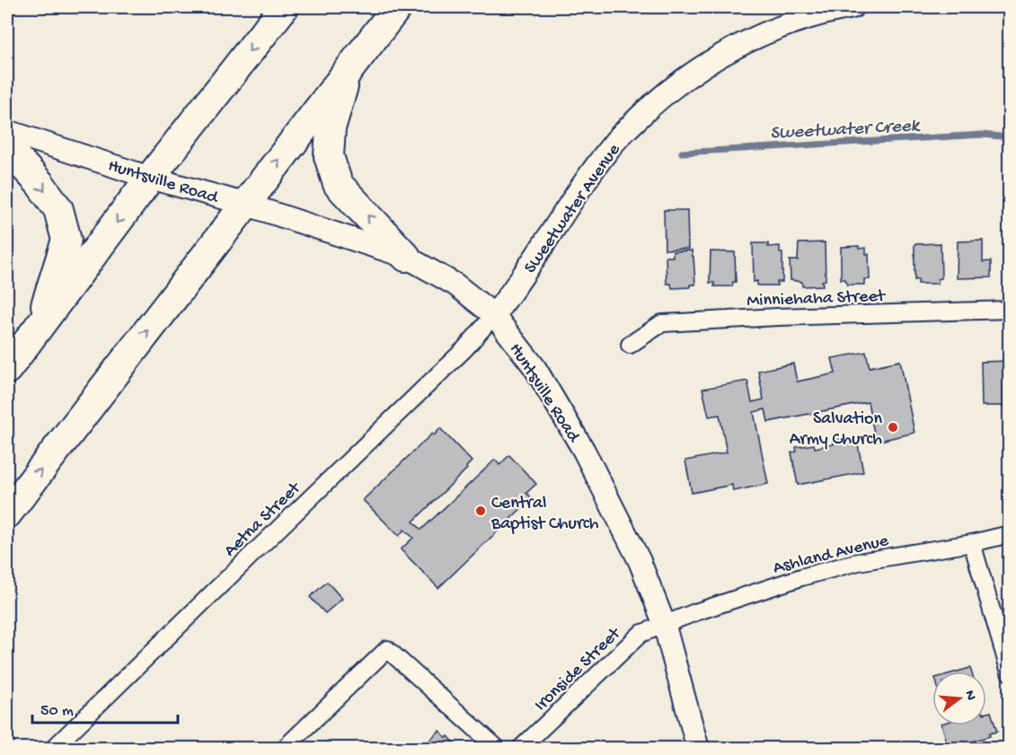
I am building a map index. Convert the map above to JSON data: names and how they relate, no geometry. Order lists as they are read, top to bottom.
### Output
{
  "streets": {
    "main road": ["Huntsville Road", "Sweetwater Avenue"],
    "street": [
      "Minniehaha Street",
      "Aetna Street",
      "Ashland Avenue",
      "Ironside Street"
    ]
  },
  "crossings": [
    ["Huntsville Road", "Sweetwater Avenue"],
    ["Huntsville Road", "Aetna Street"],
    ["Huntsville Road", "Ashland Avenue"],
    ["Huntsville Road", "Ironside Street"],
    ["Sweetwater Avenue", "Aetna Street"],
    ["Ashland Avenue", "Ironside Street"]
  ],
  "water": ["Sweetwater Creek"],
  "places": ["Salvation Army Church", "Central Baptist Church"],
  "scale_bar": "50 m",
  "north": "right"
}
